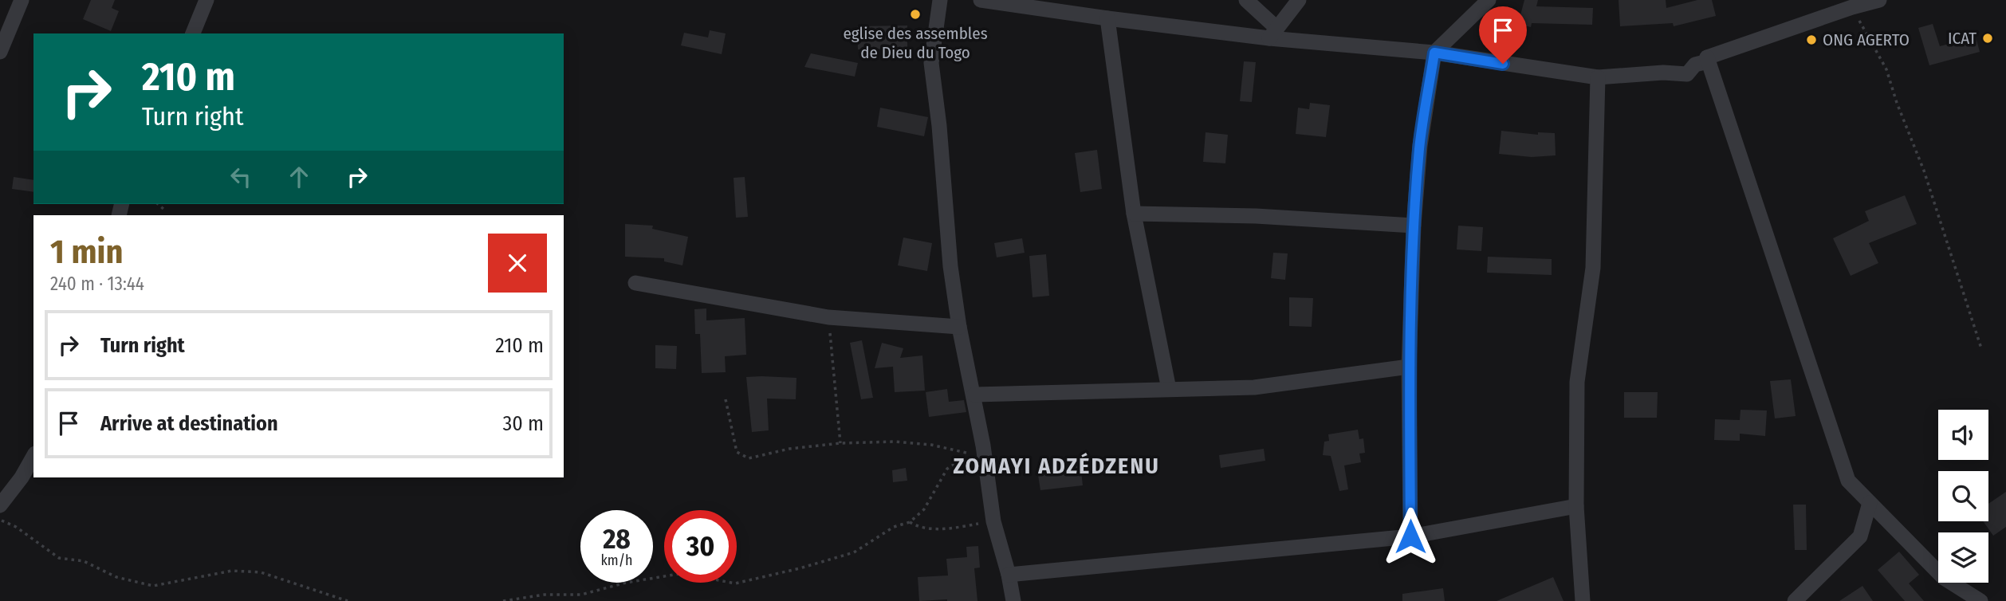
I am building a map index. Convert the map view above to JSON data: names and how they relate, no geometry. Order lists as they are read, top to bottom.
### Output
{
  "districts": ["ZOMAYI ADZÉDZENU"],
  "places": ["eglise des assembles de Dieu du Togo", "ICAT", "ONG AGERTO"],
  "page": {
    "turn": ["210 m", "Turn right"],
    "heading": ["1 min", "240 m · 13:44"],
    "list": [
      {
        "name": "Turn right",
        "value": "210 m"
      },
      {
        "name": "Arrive at destination",
        "value": "30 m"
      }
    ],
    "speed": "28 km/h",
    "limit": "30"
  }
}
